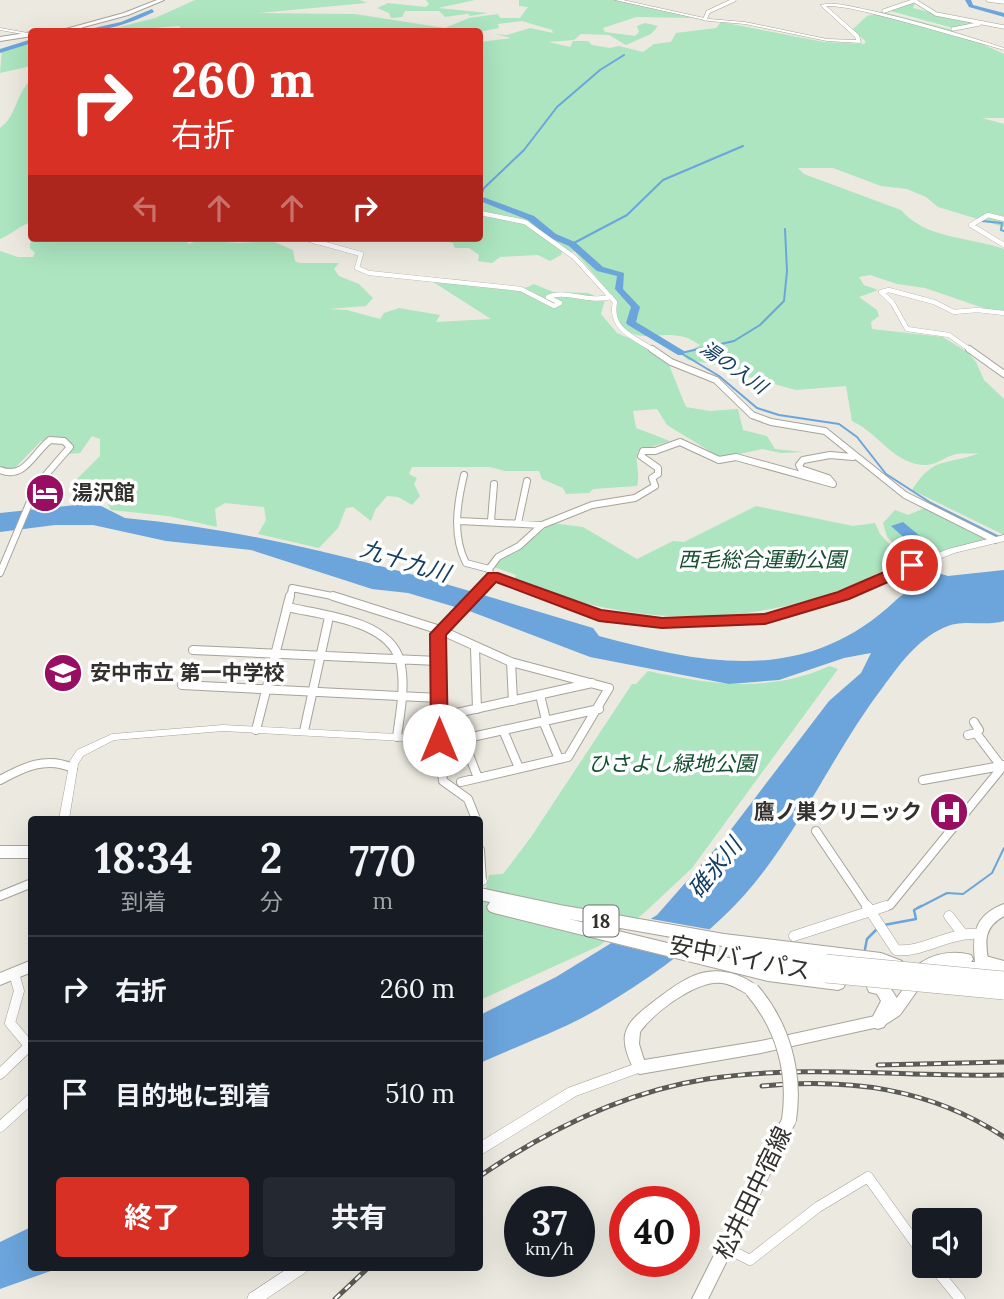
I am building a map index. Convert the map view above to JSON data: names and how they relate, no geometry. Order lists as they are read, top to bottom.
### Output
{
  "streets": {
    "highway": ["18", "安中バイパス"],
    "main road": ["松井田中宿線"]
  },
  "crossings": [
    ["18", "安中バイパス"]
  ],
  "water": ["湯の入川", "九十九川", "碓氷川"],
  "parks": ["西毛総合運動公園", "ひさよし緑地公園"],
  "places": {
    "hotel": ["湯沢館"],
    "school or university": ["安中市立 第一中学校"],
    "hospital": ["鷹ノ巣クリニック"]
  },
  "page": {
    "turn": ["260 m", "右折"],
    "eta": [
      "18:34",
      "到着",
      "2",
      "分",
      "770",
      "m"
    ],
    "list": [
      {
        "name": "右折",
        "value": "260 m"
      },
      {
        "name": "目的地に到着",
        "value": "510 m"
      }
    ],
    "buttons": ["終了", "共有"],
    "speed": "37 km/h",
    "limit": "40"
  }
}
